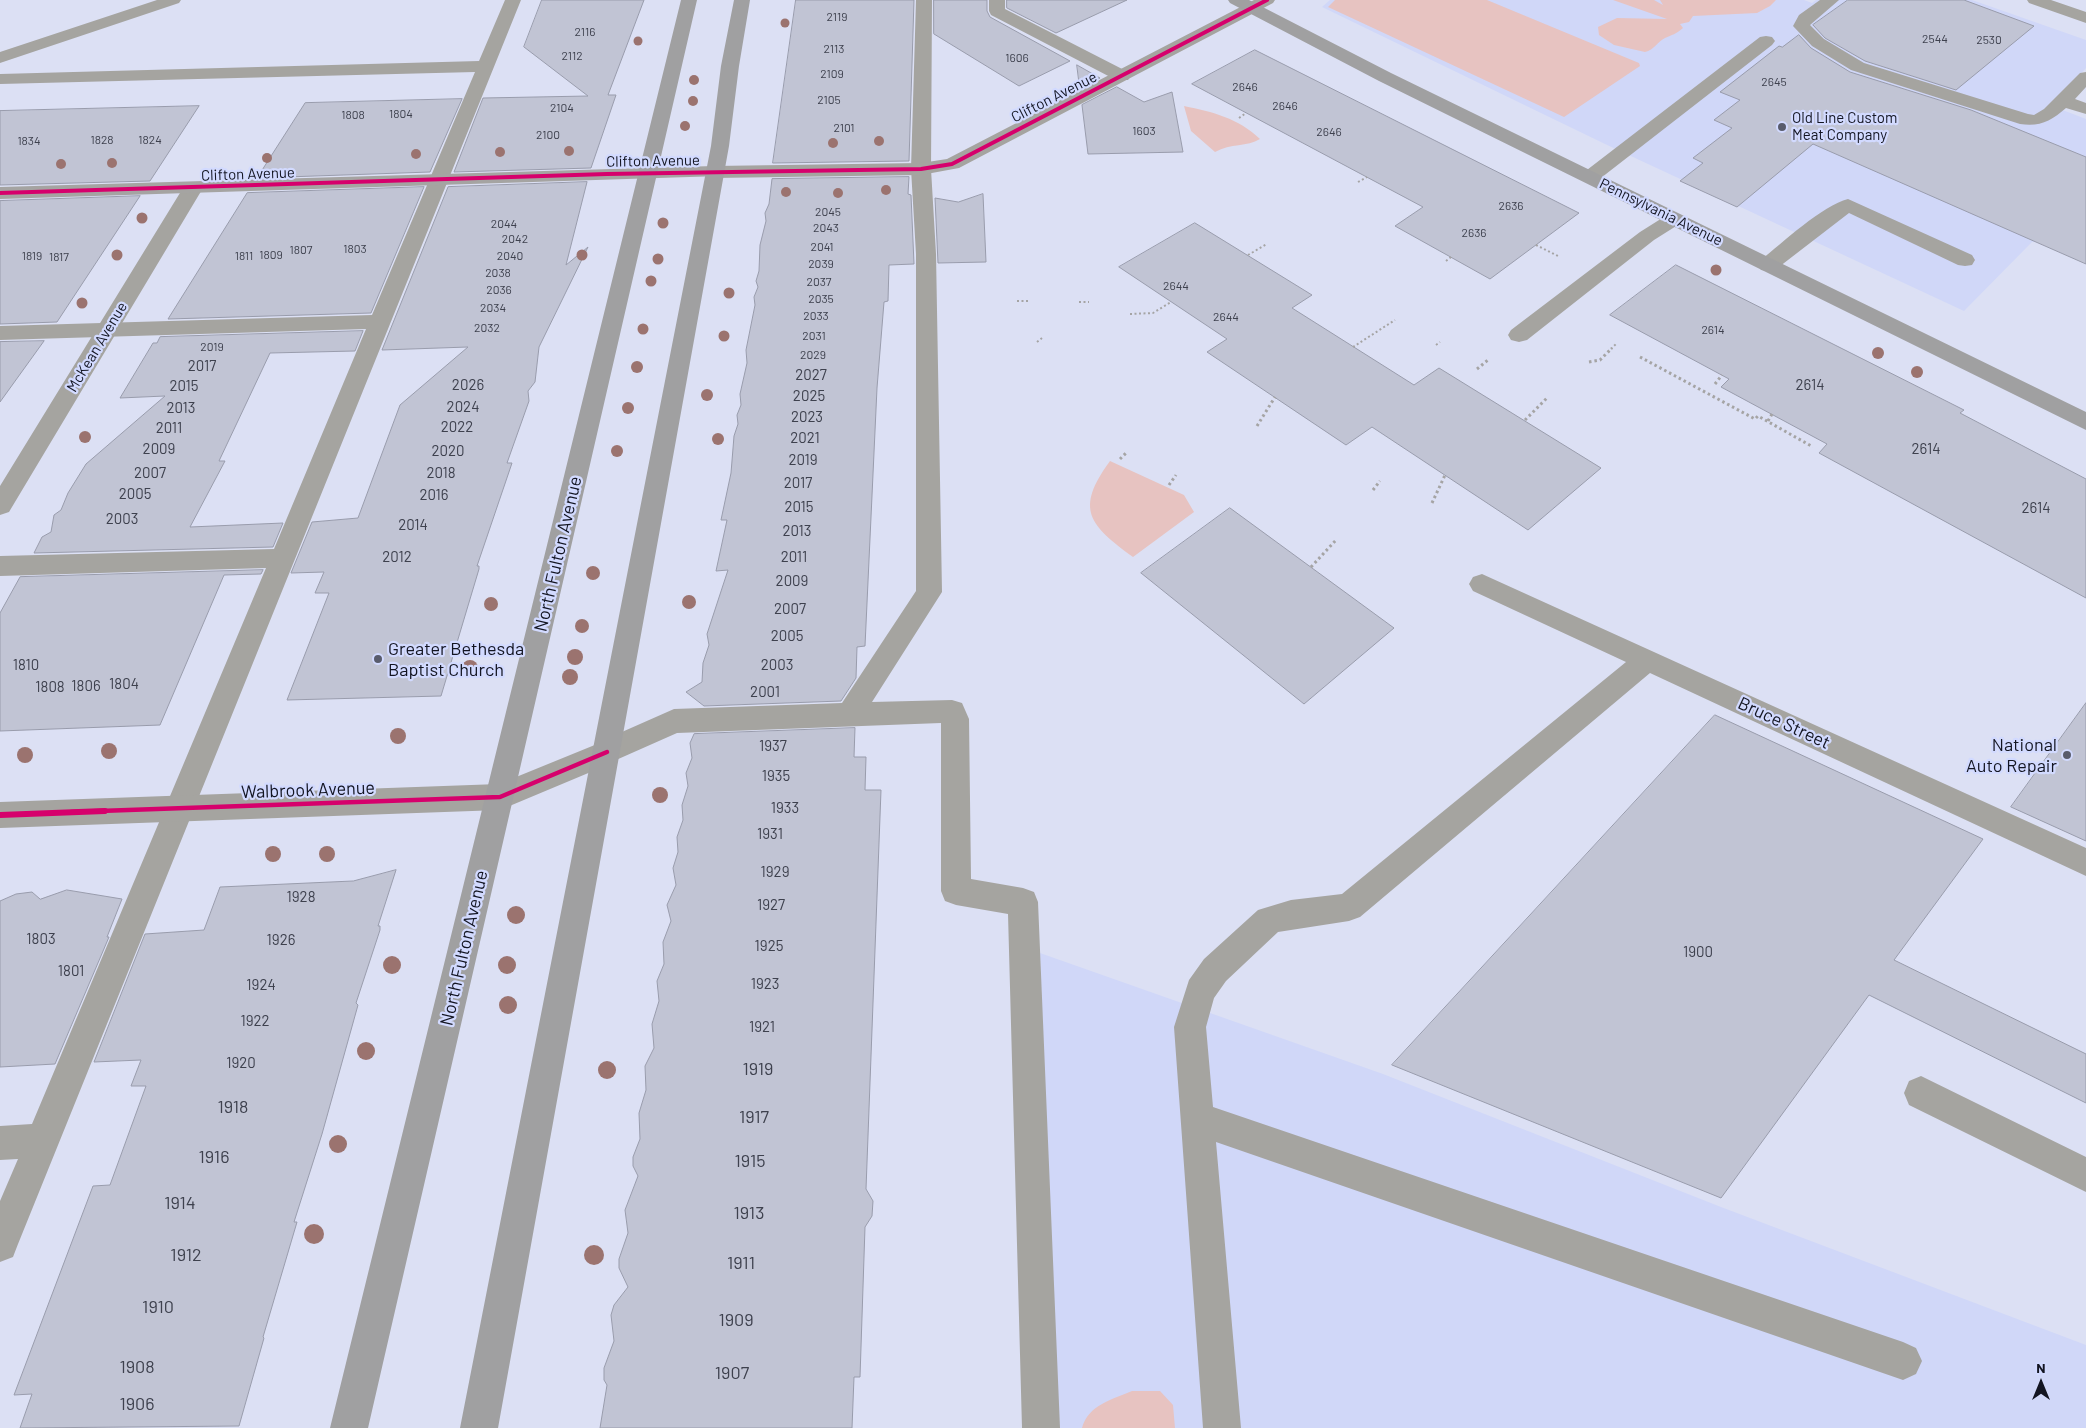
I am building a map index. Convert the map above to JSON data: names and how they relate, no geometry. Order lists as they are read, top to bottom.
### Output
{
  "streets": {
    "main road": ["Pennsylvania Avenue", "North Fulton Avenue"],
    "street": [
      "Clifton Avenue",
      "McKean Avenue",
      "Bruce Street",
      "Walbrook Avenue"
    ]
  },
  "crossings": [
    ["Clifton Avenue", "Pennsylvania Avenue"],
    ["Clifton Avenue", "McKean Avenue"],
    ["Clifton Avenue", "North Fulton Avenue"],
    ["North Fulton Avenue", "Walbrook Avenue"]
  ],
  "places": ["Old Line Custom Meat Company", "Greater Bethesda Baptist Church", "National Auto Repair"],
  "house_numbers": [
    "2119",
    "2116",
    "2544",
    "2530",
    "2113",
    "2112",
    "1606",
    "2109",
    "2645",
    "2646",
    "2105",
    "2646",
    "2104",
    "1804",
    "1808",
    "2101",
    "1603",
    "2646",
    "2100",
    "1828",
    "1824",
    "1834",
    "2636",
    "2045",
    "2044",
    "2043",
    "2636",
    "2042",
    "2041",
    "1803",
    "1807",
    "1809",
    "1819",
    "1811",
    "2040",
    "1817",
    "2039",
    "2038",
    "2037",
    "2644",
    "2036",
    "2035",
    "2034",
    "2033",
    "2644",
    "2032",
    "2614",
    "2031",
    "2019",
    "2029",
    "2017",
    "2027",
    "2026",
    "2614",
    "2015",
    "2025",
    "2024",
    "2013",
    "2023",
    "2022",
    "2011",
    "2021",
    "2009",
    "2614",
    "2020",
    "2019",
    "2007",
    "2018",
    "2017",
    "2005",
    "2016",
    "2015",
    "2614",
    "2003",
    "2014",
    "2013",
    "2012",
    "2011",
    "2009",
    "2007",
    "2005",
    "1810",
    "2003",
    "1804",
    "1806",
    "1808",
    "2001",
    "1937",
    "1935",
    "1933",
    "1931",
    "1929",
    "1928",
    "1927",
    "1803",
    "1926",
    "1925",
    "1900",
    "1801",
    "1923",
    "1924",
    "1922",
    "1921",
    "1920",
    "1919",
    "1918",
    "1917",
    "1916",
    "1915",
    "1914",
    "1913",
    "1912",
    "1911",
    "1910",
    "1909",
    "1908",
    "1907",
    "1906"
  ],
  "north": "top"
}
